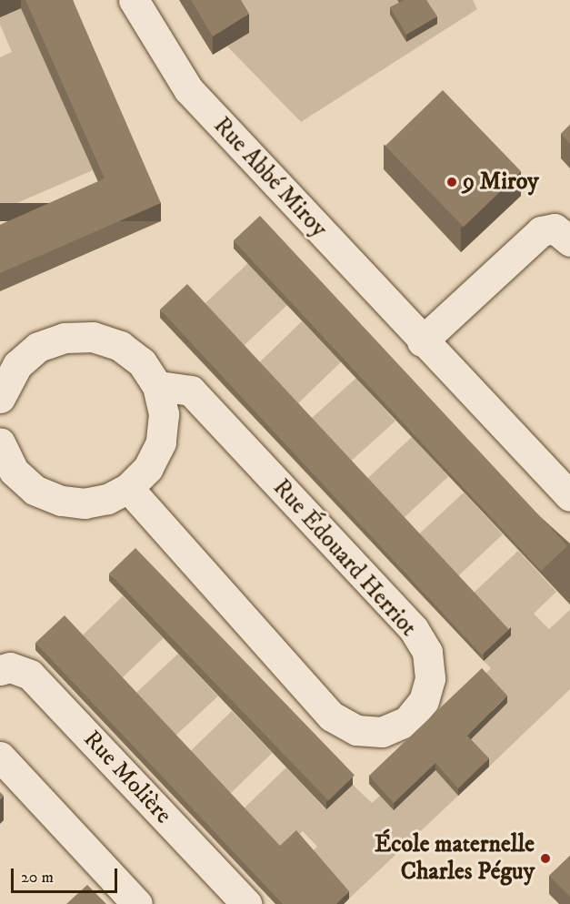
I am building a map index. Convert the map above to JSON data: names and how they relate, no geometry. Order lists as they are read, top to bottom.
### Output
{
  "streets": {
    "street": ["Rue Abbé Miroy", "Rue Édouard Herriot", "Rue Molière"]
  },
  "places": ["9 Miroy", "École maternelle Charles Péguy"],
  "scale_bar": "20 m"
}
